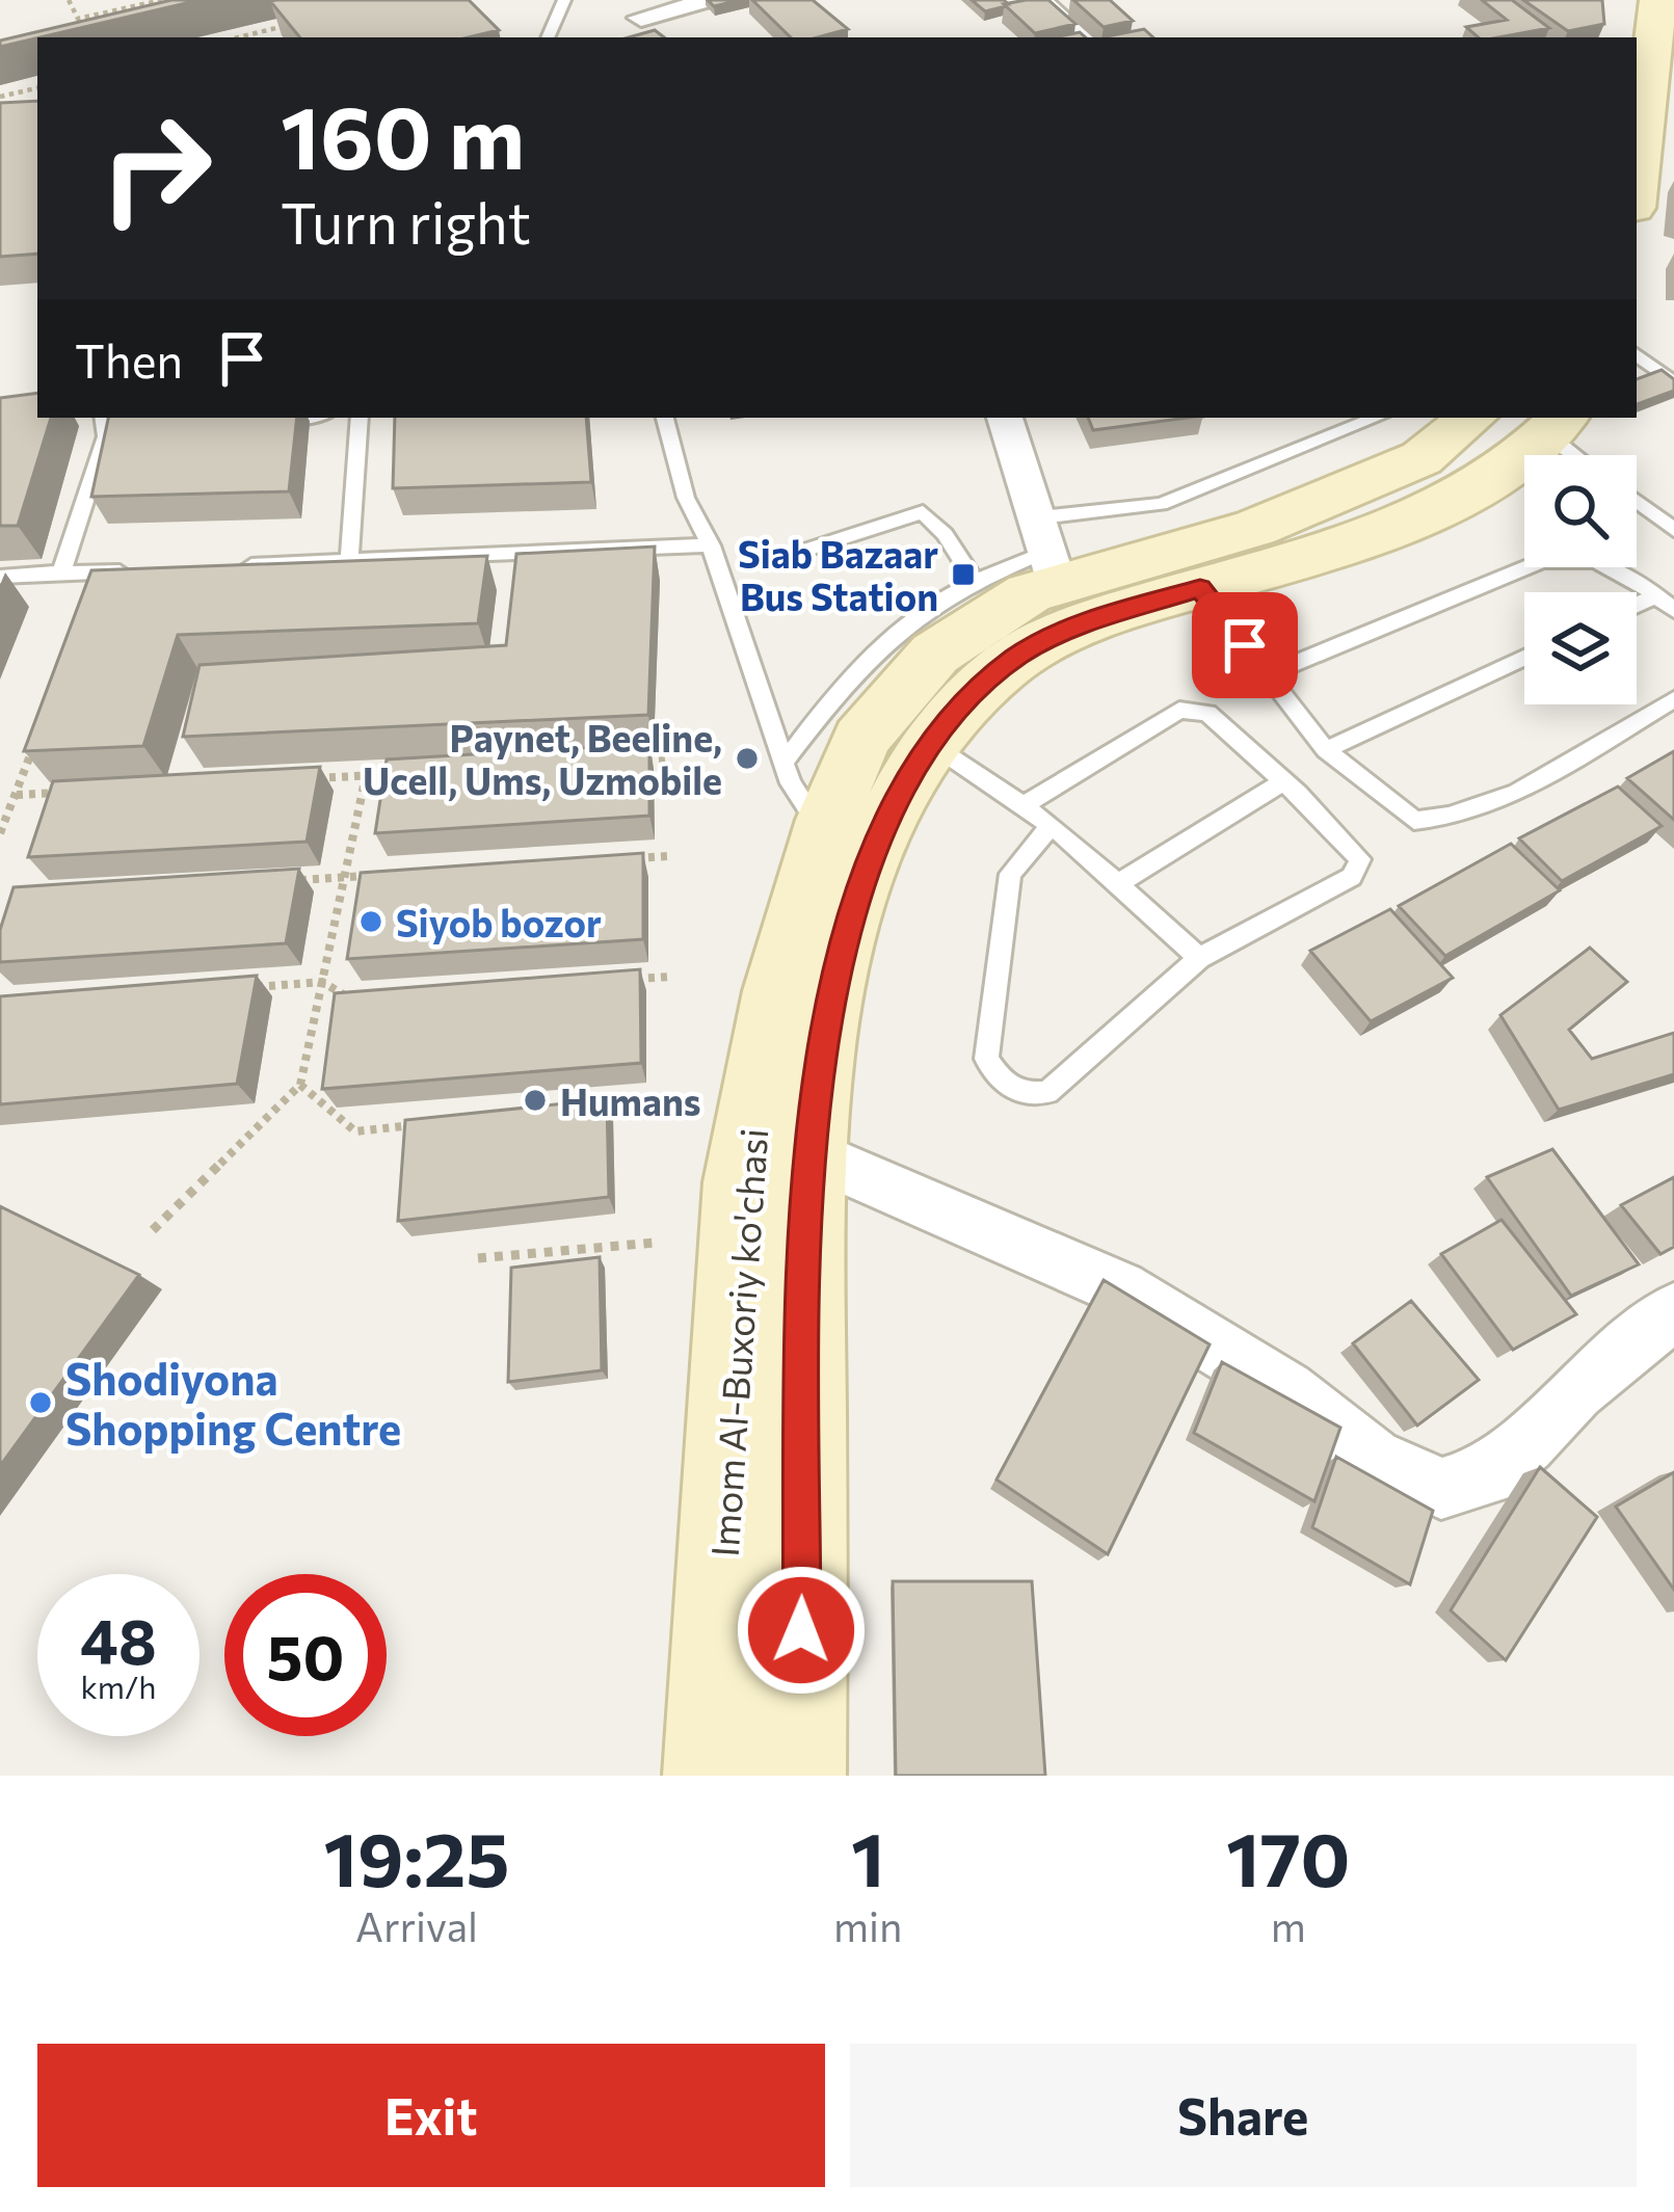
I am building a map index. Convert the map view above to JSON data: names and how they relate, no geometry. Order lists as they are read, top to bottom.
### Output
{
  "streets": {
    "main road": ["Imom Al-Buxoriy ko'chasi"]
  },
  "places": {
    "transit": ["Siab Bazaar Bus Station"],
    "other": [
      "Paynet, Beeline, Ucell, Ums, Uzmobile",
      "Siyob bozor",
      "Humans",
      "Shodiyona Shopping Centre"
    ]
  },
  "page": {
    "turn": ["160 m", "Turn right"],
    "then": "Then",
    "speed": "48 km/h",
    "limit": "50",
    "eta": [
      "19:25",
      "Arrival",
      "1",
      "min",
      "170",
      "m"
    ],
    "buttons": ["Exit", "Share"]
  }
}
